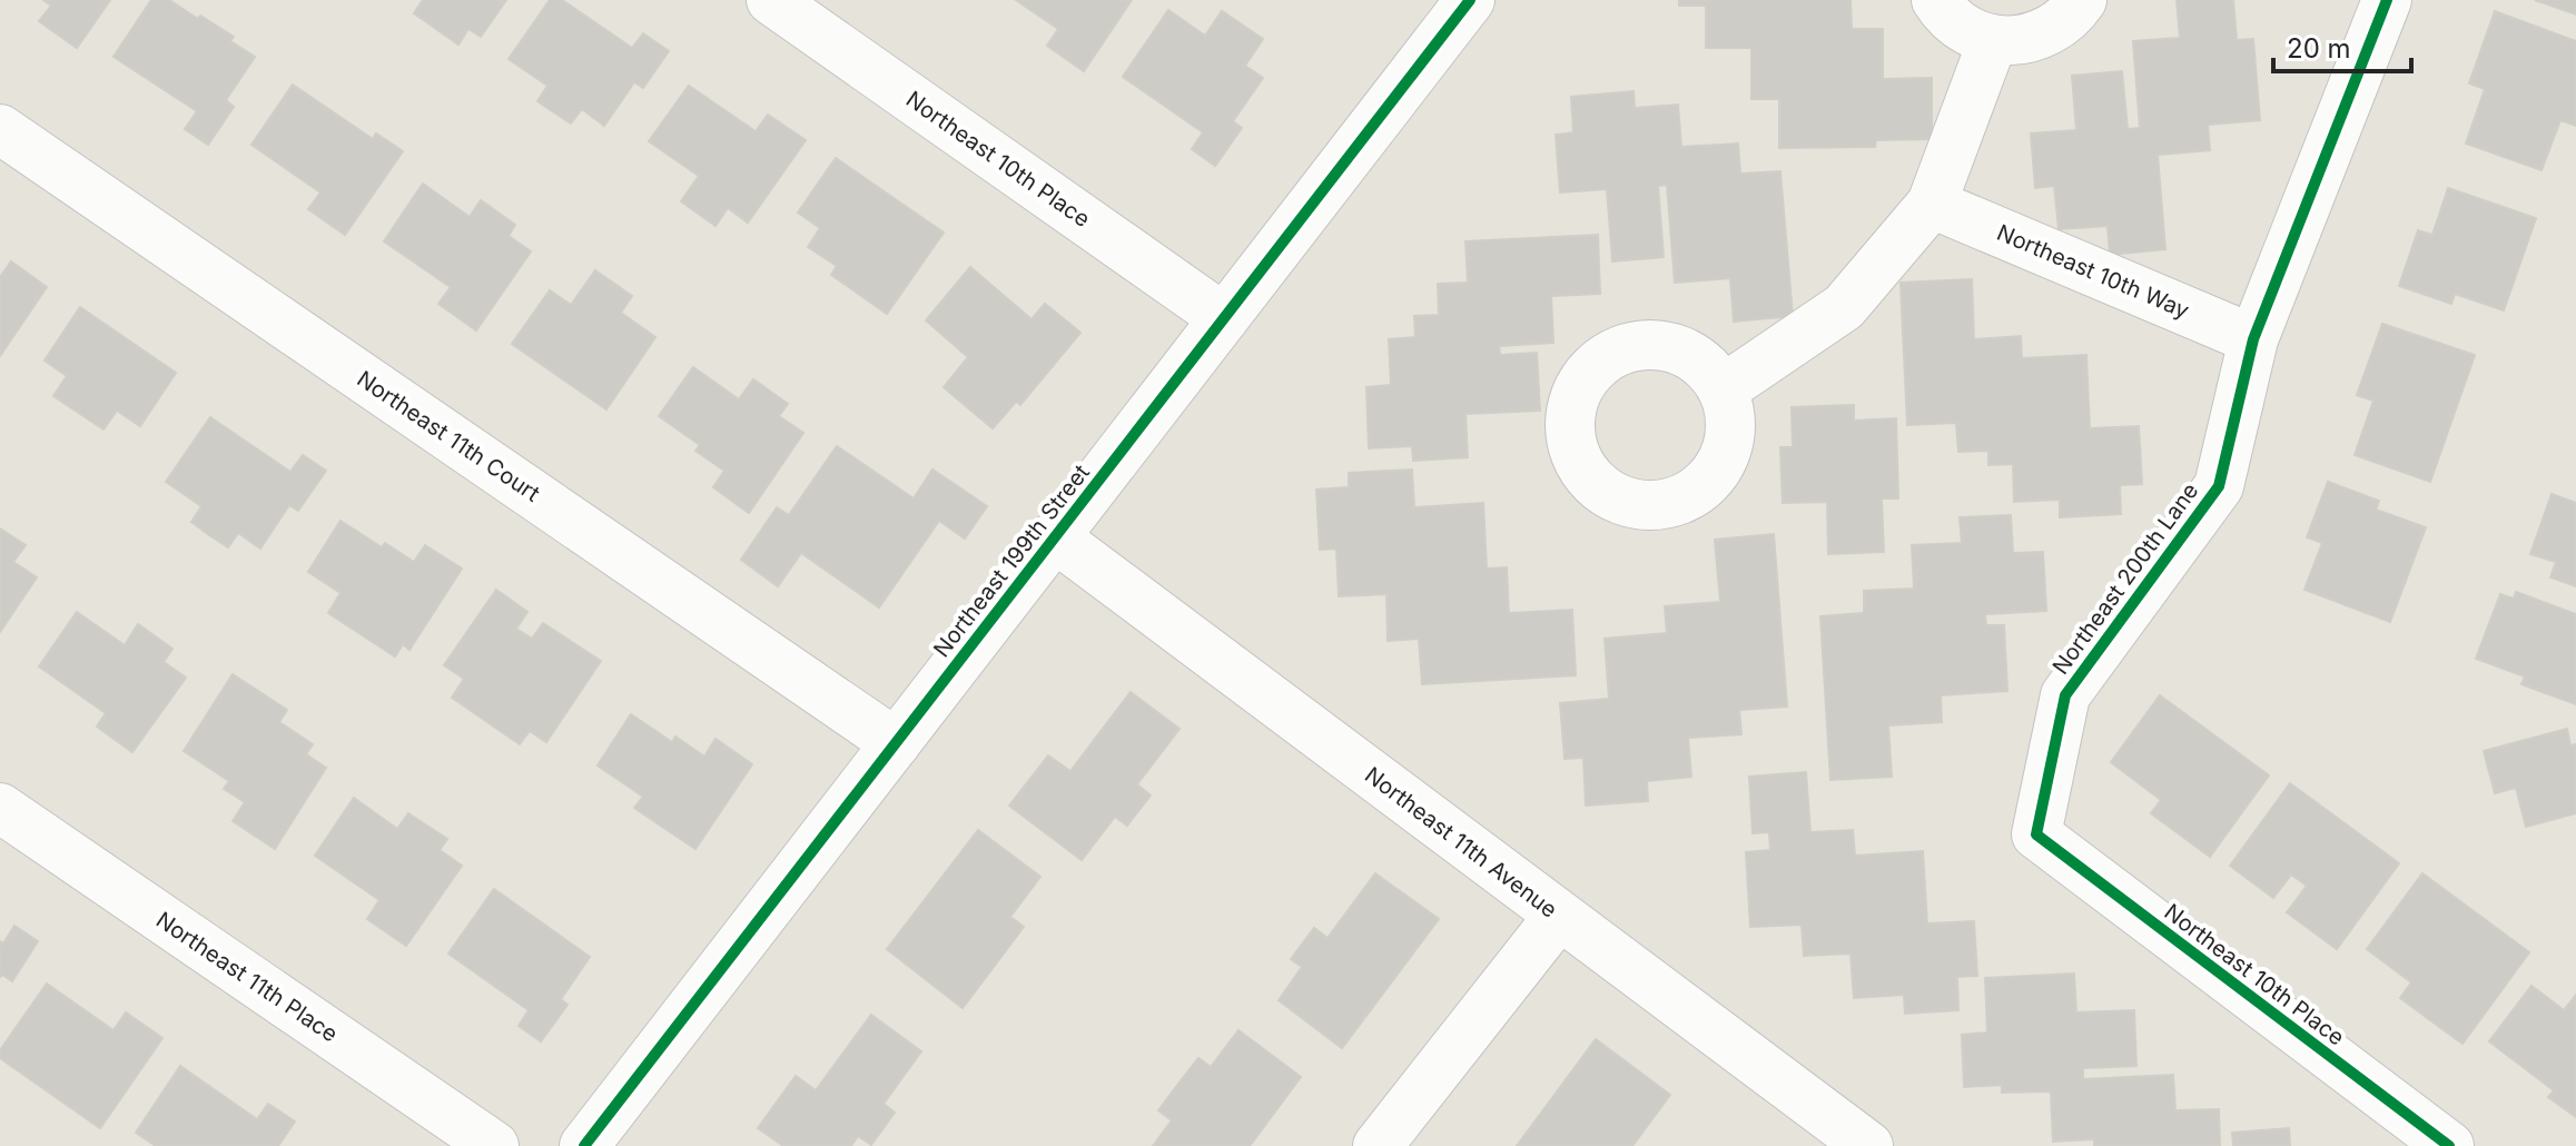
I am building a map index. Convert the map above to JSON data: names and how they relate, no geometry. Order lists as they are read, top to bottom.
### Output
{
  "streets": {
    "street": [
      "Northeast 10th Place",
      "Northeast 10th Way",
      "Northeast 11th Court",
      "Northeast 199th Street",
      "Northeast 200th Lane",
      "Northeast 11th Avenue",
      "Northeast 11th Place"
    ]
  },
  "crossings": [
    ["Northeast 10th Place", "Northeast 199th Street"],
    ["Northeast 10th Place", "Northeast 200th Lane"],
    ["Northeast 10th Way", "Northeast 200th Lane"],
    ["Northeast 11th Court", "Northeast 199th Street"],
    ["Northeast 199th Street", "Northeast 11th Avenue"]
  ],
  "scale_bar": "20 m"
}
